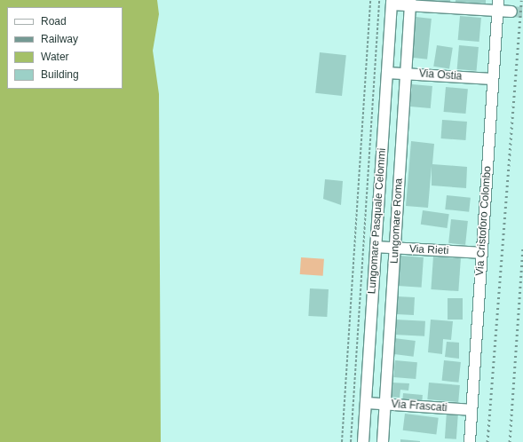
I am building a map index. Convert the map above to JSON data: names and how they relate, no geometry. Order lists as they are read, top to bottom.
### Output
{
  "streets": {
    "street": [
      "Via Ostia",
      "Lungomare Pasquale Celommi",
      "Lungomare Roma",
      "Via Cristoforo Colombo",
      "Via Rieti",
      "Via Frascati"
    ]
  },
  "crossings": [
    ["Via Ostia", "Lungomare Pasquale Celommi"],
    ["Via Ostia", "Lungomare Roma"],
    ["Via Ostia", "Via Cristoforo Colombo"],
    ["Lungomare Pasquale Celommi", "Via Rieti"],
    ["Lungomare Pasquale Celommi", "Via Frascati"],
    ["Lungomare Roma", "Via Rieti"],
    ["Lungomare Roma", "Via Frascati"],
    ["Via Cristoforo Colombo", "Via Rieti"],
    ["Via Cristoforo Colombo", "Via Frascati"]
  ],
  "legend": [
    "Road",
    "Railway",
    "Water",
    "Building"
  ]
}
